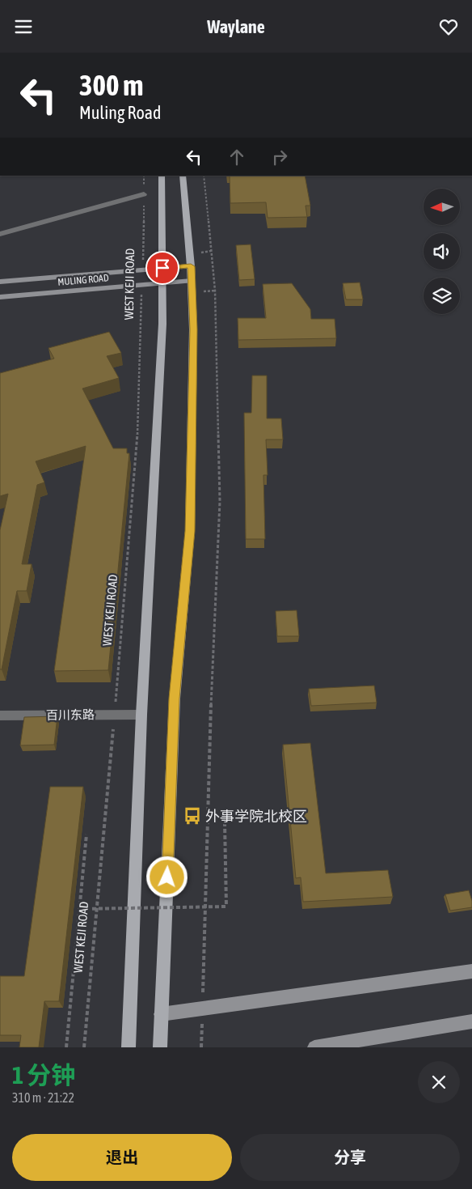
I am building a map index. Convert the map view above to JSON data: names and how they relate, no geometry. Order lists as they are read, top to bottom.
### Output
{
  "streets": {
    "street": ["MULING ROAD", "百川东路"],
    "path": ["WEST KEJI ROAD"]
  },
  "crossings": [
    ["MULING ROAD", "WEST KEJI ROAD"],
    ["WEST KEJI ROAD", "百川东路"]
  ],
  "places": {
    "bus stop": ["外事学院北校区"]
  },
  "north": "left",
  "page": {
    "header": "Waylane",
    "turn": ["300 m", "Muling Road"],
    "heading": ["1 分钟", "310 m · 21:22"],
    "buttons": ["退出", "分享"]
  }
}
